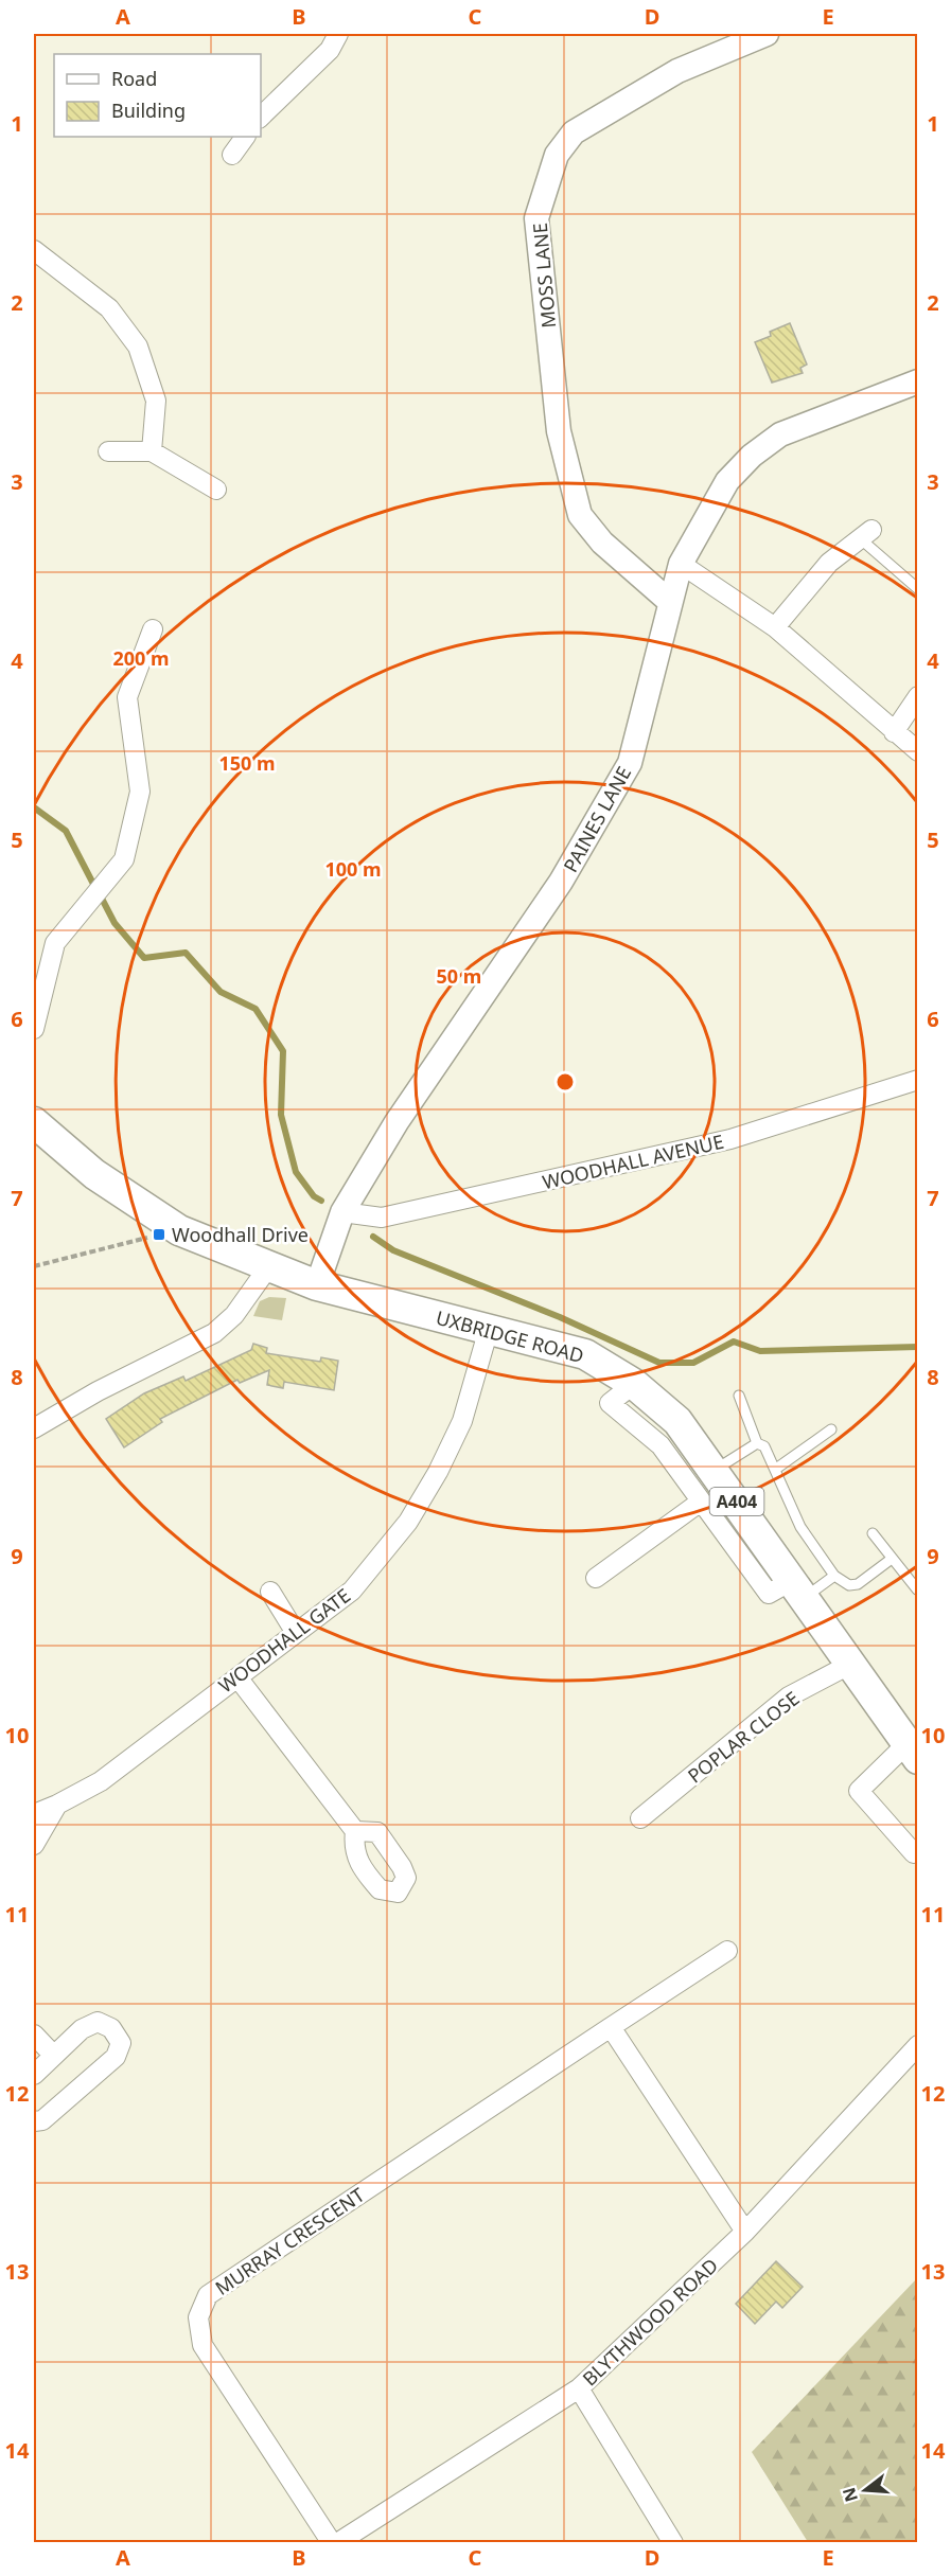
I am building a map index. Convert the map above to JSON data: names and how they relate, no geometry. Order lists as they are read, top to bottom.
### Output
{
  "streets": {
    "main road": ["UXBRIDGE ROAD", "A404"],
    "street": [
      "MOSS LANE",
      "PAINES LANE",
      "WOODHALL AVENUE",
      "WOODHALL GATE",
      "POPLAR CLOSE",
      "MURRAY CRESCENT",
      "BLYTHWOOD ROAD"
    ]
  },
  "crossings": [
    ["MOSS LANE", "PAINES LANE"],
    ["PAINES LANE", "WOODHALL AVENUE"],
    ["PAINES LANE", "UXBRIDGE ROAD"],
    ["UXBRIDGE ROAD", "WOODHALL GATE"],
    ["UXBRIDGE ROAD", "POPLAR CLOSE"],
    ["MURRAY CRESCENT", "BLYTHWOOD ROAD"]
  ],
  "places": {
    "transit": ["Woodhall Drive"]
  },
  "legend": ["Road", "Building"],
  "north": "left",
  "grid": {
    "columns": [
      "A",
      "B",
      "C",
      "D",
      "E"
    ],
    "rows": [
      "1",
      "2",
      "3",
      "4",
      "5",
      "6",
      "7",
      "8",
      "9",
      "10",
      "11",
      "12",
      "13",
      "14"
    ]
  },
  "rings": [
    "200 m",
    "150 m",
    "100 m",
    "50 m"
  ]
}
